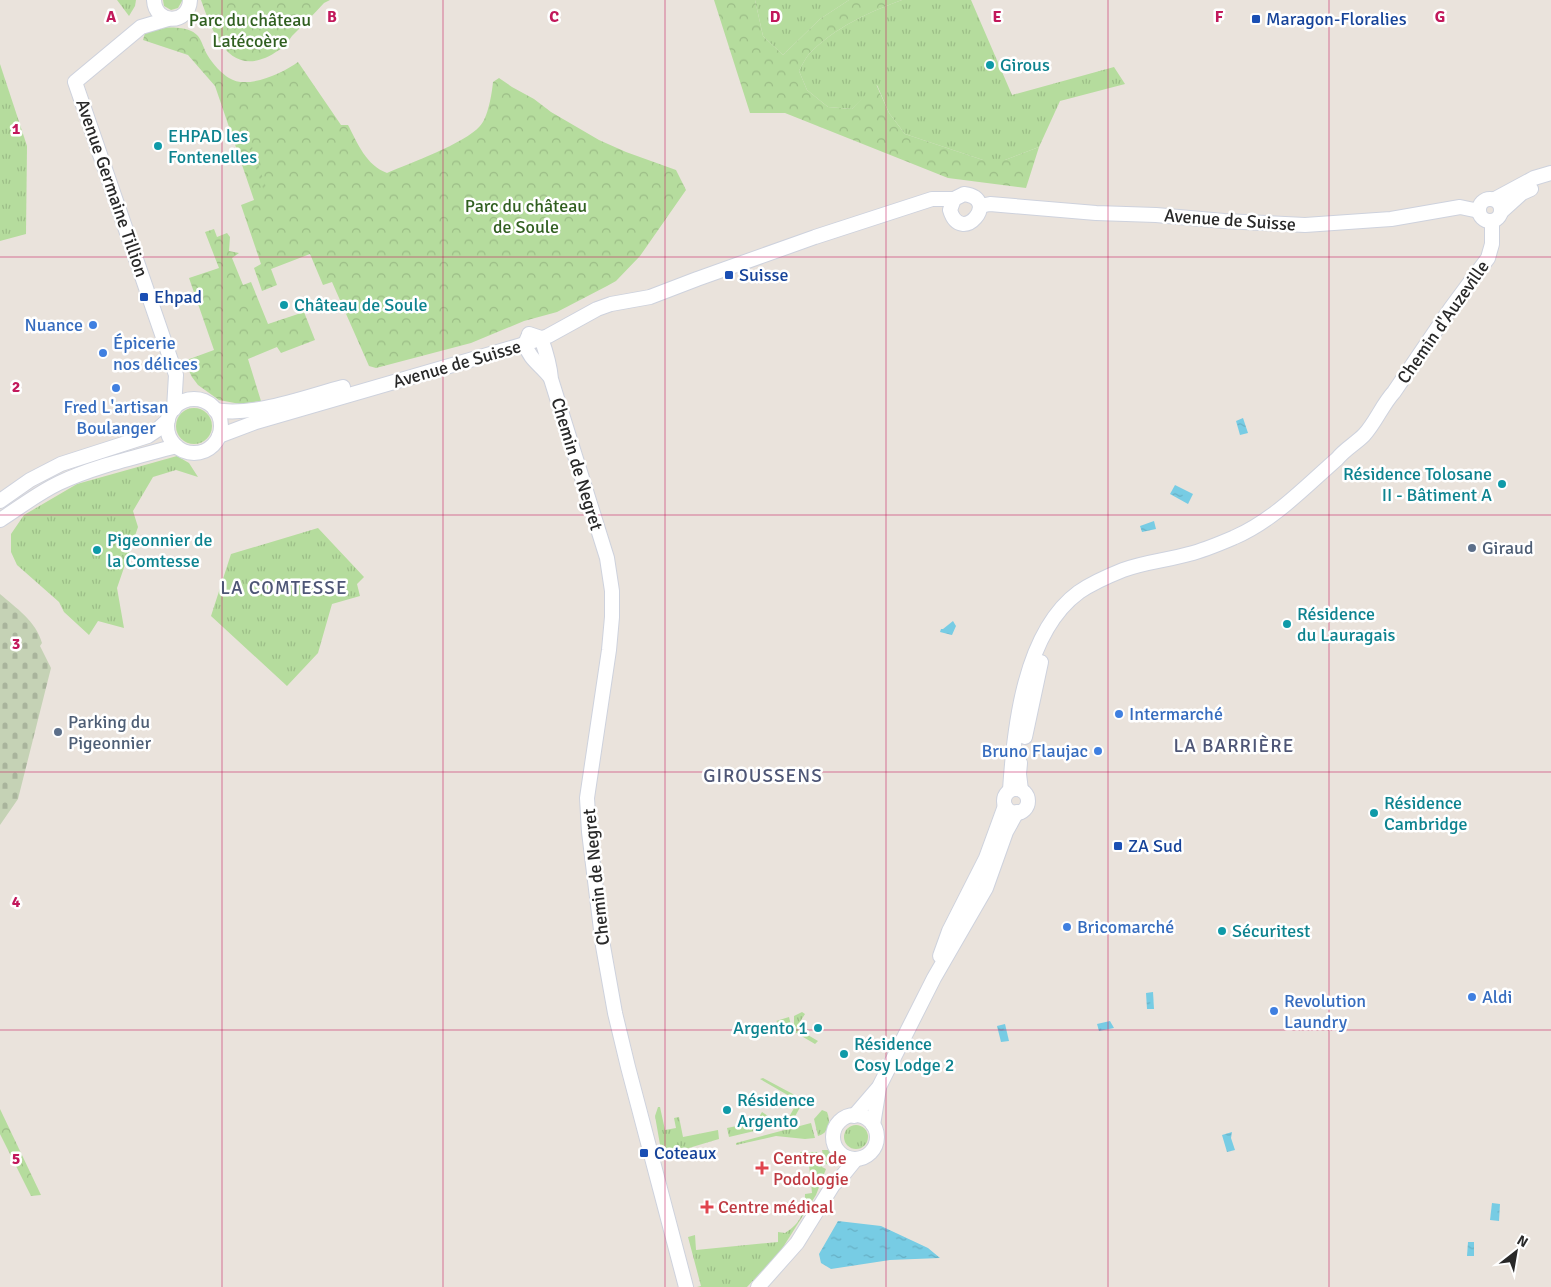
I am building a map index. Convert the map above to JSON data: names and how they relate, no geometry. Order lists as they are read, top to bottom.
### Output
{
  "streets": {
    "street": [
      "Avenue Germaine Tillion",
      "Avenue de Suisse",
      "Chemin d'Auzeville",
      "Chemin de Negret"
    ]
  },
  "crossings": [
    ["Avenue Germaine Tillion", "Avenue de Suisse"],
    ["Avenue de Suisse", "Chemin d'Auzeville"],
    ["Avenue de Suisse", "Chemin de Negret"]
  ],
  "districts": ["LA COMTESSE", "LA BARRIÈRE", "GIROUSSENS"],
  "parks": ["Parc du château Latécoère", "Parc du château de Soule"],
  "places": {
    "transit": [
      "Maragon-Floralies",
      "Suisse",
      "Ehpad",
      "ZA Sud",
      "Coteaux"
    ],
    "other": [
      "Girous",
      "EHPAD les Fontenelles",
      "Château de Soule",
      "Nuance",
      "Épicerie nos délices",
      "Fred L'artisan Boulanger",
      "Résidence Tolosane II - Bâtiment A",
      "Giraud",
      "Pigeonnier de la Comtesse",
      "Résidence du Lauragais",
      "Intermarché",
      "Parking du Pigeonnier",
      "Bruno Flaujac",
      "Résidence Cambridge",
      "Bricomarché",
      "Sécuritest",
      "Aldi",
      "Revolution Laundry",
      "Argento 1",
      "Résidence Cosy Lodge 2",
      "Résidence Argento"
    ],
    "health": ["Centre de Podologie", "Centre médical"]
  },
  "north": "top right",
  "grid": {
    "columns": [
      "A",
      "B",
      "C",
      "D",
      "E",
      "F",
      "G"
    ],
    "rows": [
      "1",
      "2",
      "3",
      "4",
      "5"
    ]
  }
}
